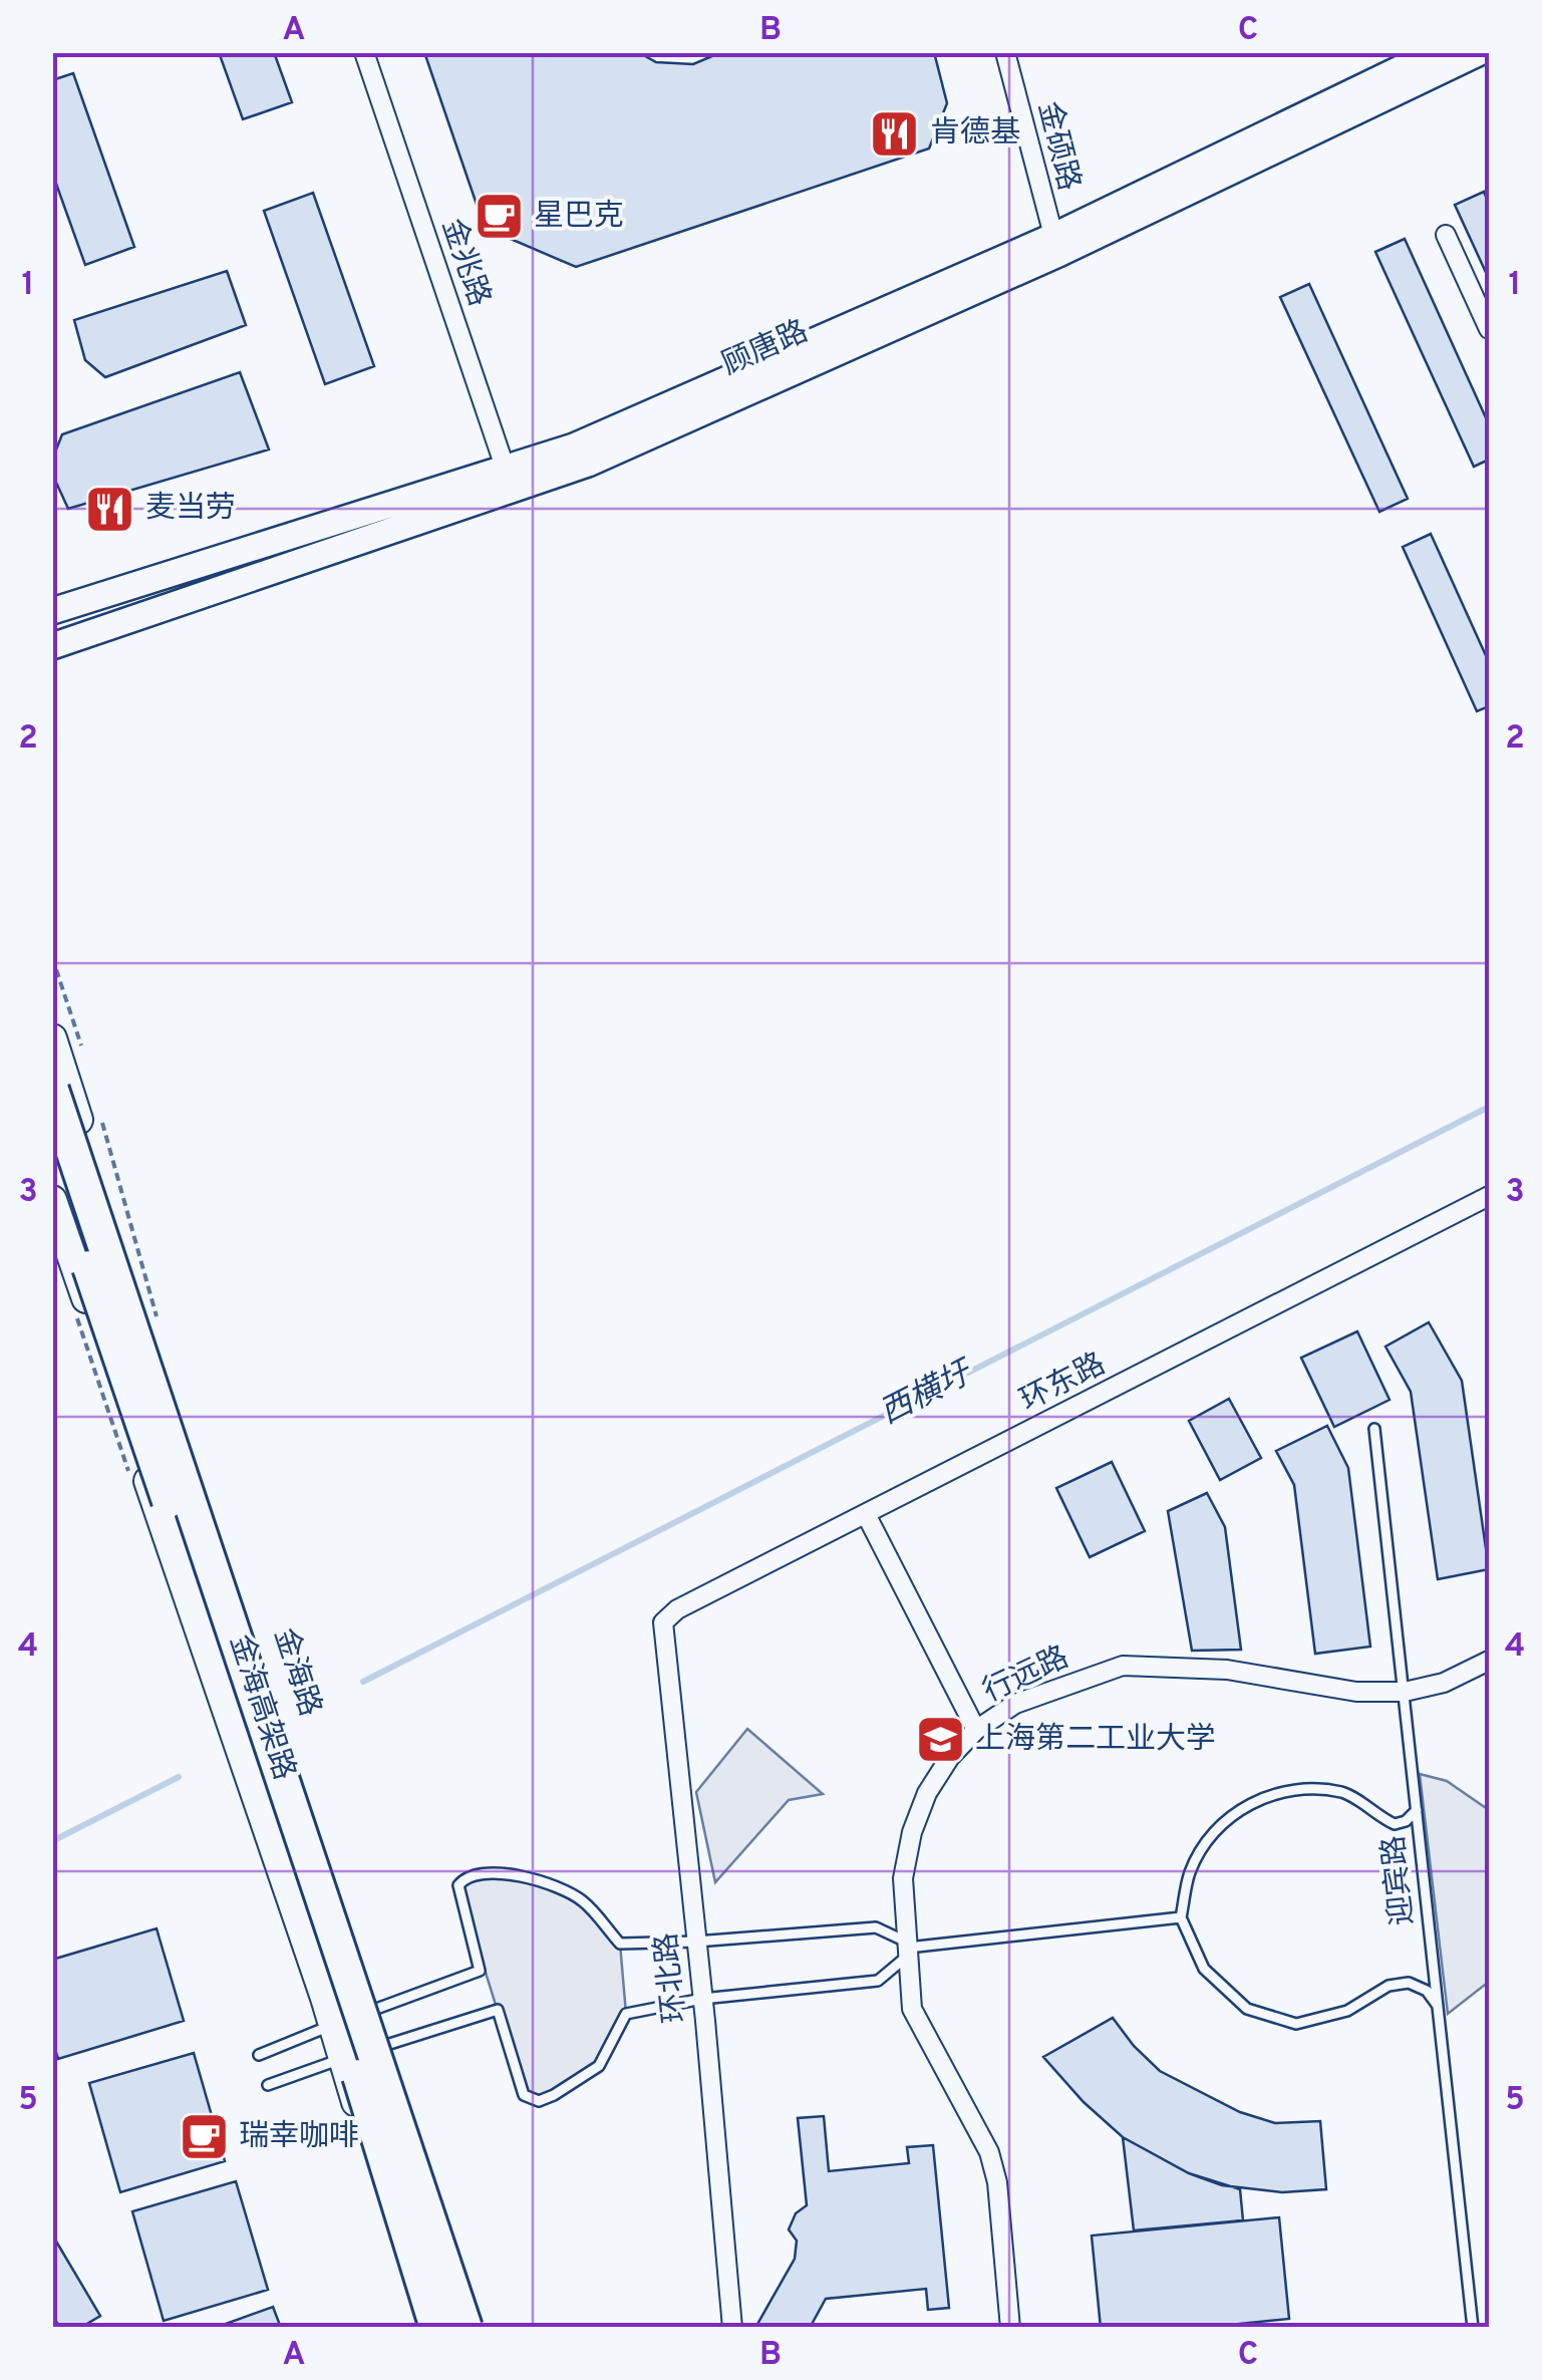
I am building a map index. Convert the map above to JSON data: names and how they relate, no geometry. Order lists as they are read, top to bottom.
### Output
{
  "streets": {
    "highway": ["金海高架路"],
    "main road": ["顾唐路", "金海路"],
    "street": [
      "金硕路",
      "金兆路",
      "环东路",
      "行远路",
      "环北路"
    ],
    "lane": ["迎宾路"]
  },
  "crossings": [
    ["金硕路", "顾唐路"],
    ["金兆路", "顾唐路"],
    ["环东路", "环北路"],
    ["行远路", "迎宾路"]
  ],
  "water": ["西横圩"],
  "places": {
    "restaurant": ["肯德基", "麦当劳"],
    "cafe": ["星巴克", "瑞幸咖啡"],
    "school or university": ["上海第二工业大学"]
  },
  "grid": {
    "columns": ["A", "B", "C"],
    "rows": [
      "1",
      "2",
      "3",
      "4",
      "5"
    ]
  }
}
